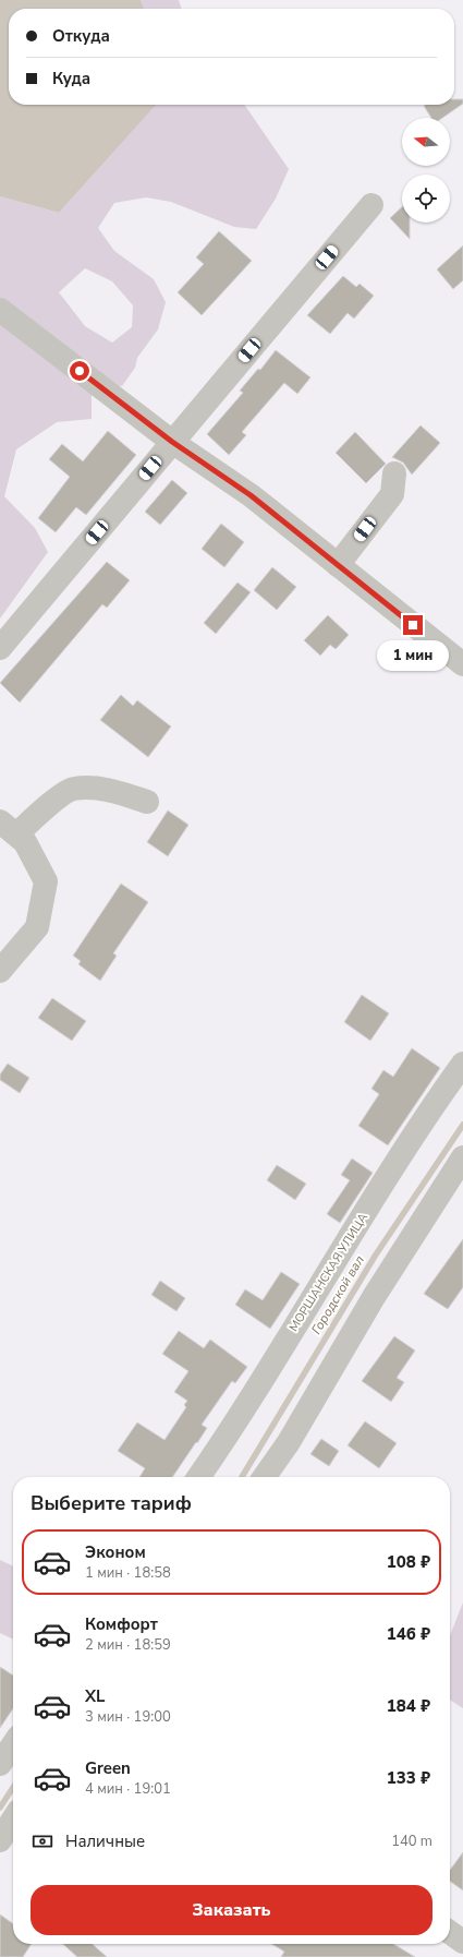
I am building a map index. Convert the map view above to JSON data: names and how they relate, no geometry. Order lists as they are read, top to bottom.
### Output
{
  "streets": {
    "street": ["МОРШАНСКАЯ УЛИЦА"]
  },
  "water": ["Городской вал"],
  "north": "left",
  "page": {
    "banner": ["Откуда", "Куда"],
    "bubble": "1 мин",
    "heading": "Выберите тариф",
    "list": [
      {
        "name": "Эконом",
        "note": "1 мин · 18:58",
        "value": "108 ₽"
      },
      {
        "name": "Комфорт",
        "note": "2 мин · 18:59",
        "value": "146 ₽"
      },
      {
        "name": "XL",
        "note": "3 мин · 19:00",
        "value": "184 ₽"
      },
      {
        "name": "Green",
        "note": "4 мин · 19:01",
        "value": "133 ₽"
      }
    ],
    "pay": ["Наличные", "140 m"],
    "buttons": "Заказать"
  }
}
